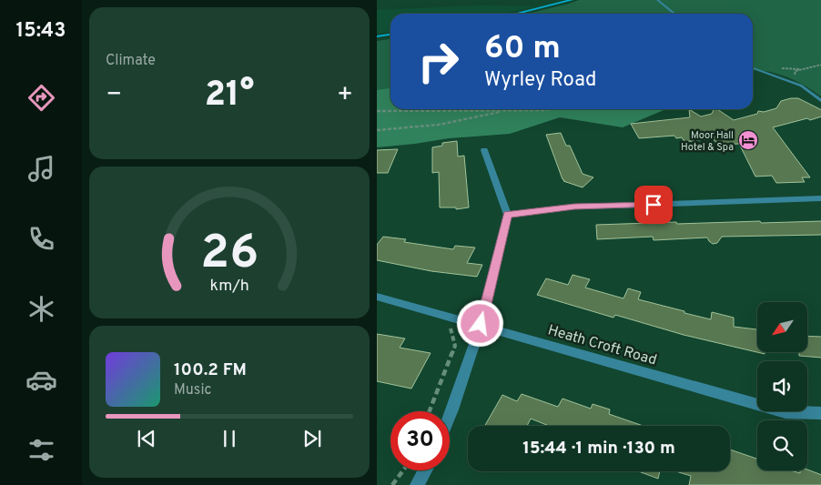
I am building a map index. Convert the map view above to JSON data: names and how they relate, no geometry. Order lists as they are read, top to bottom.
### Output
{
  "streets": {
    "street": ["Heath Croft Road"]
  },
  "places": {
    "hotel": ["Moor Hall Hotel & Spa"]
  },
  "north": "bottom left",
  "page": {
    "tabs": "15:43",
    "tile": "Climate",
    "turn": ["60 m", "Wyrley Road"],
    "heat": ["−", "21°", "+"],
    "song": ["100.2 FM", "Music"],
    "limit": "30",
    "trip": "15:44 · 1 min · 130 m",
    "gauge": ["26", "km/h"]
  }
}
